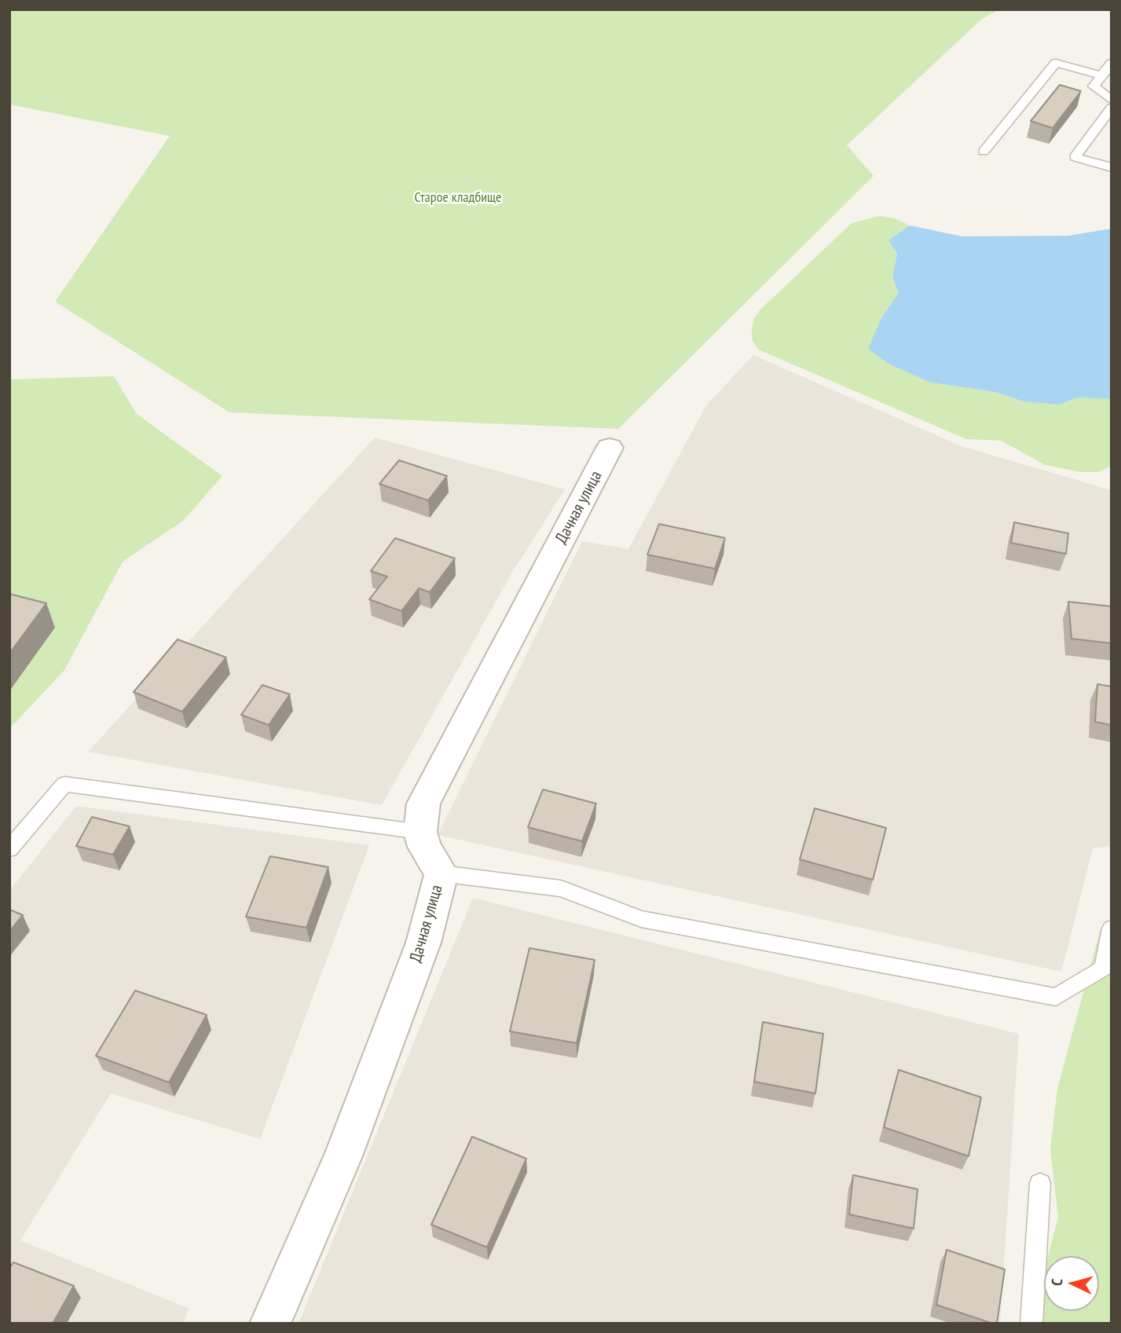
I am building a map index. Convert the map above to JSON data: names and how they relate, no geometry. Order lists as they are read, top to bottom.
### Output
{
  "streets": {
    "street": ["Дачная улица"]
  },
  "parks": ["Старое кладбище"],
  "north": "left"
}
